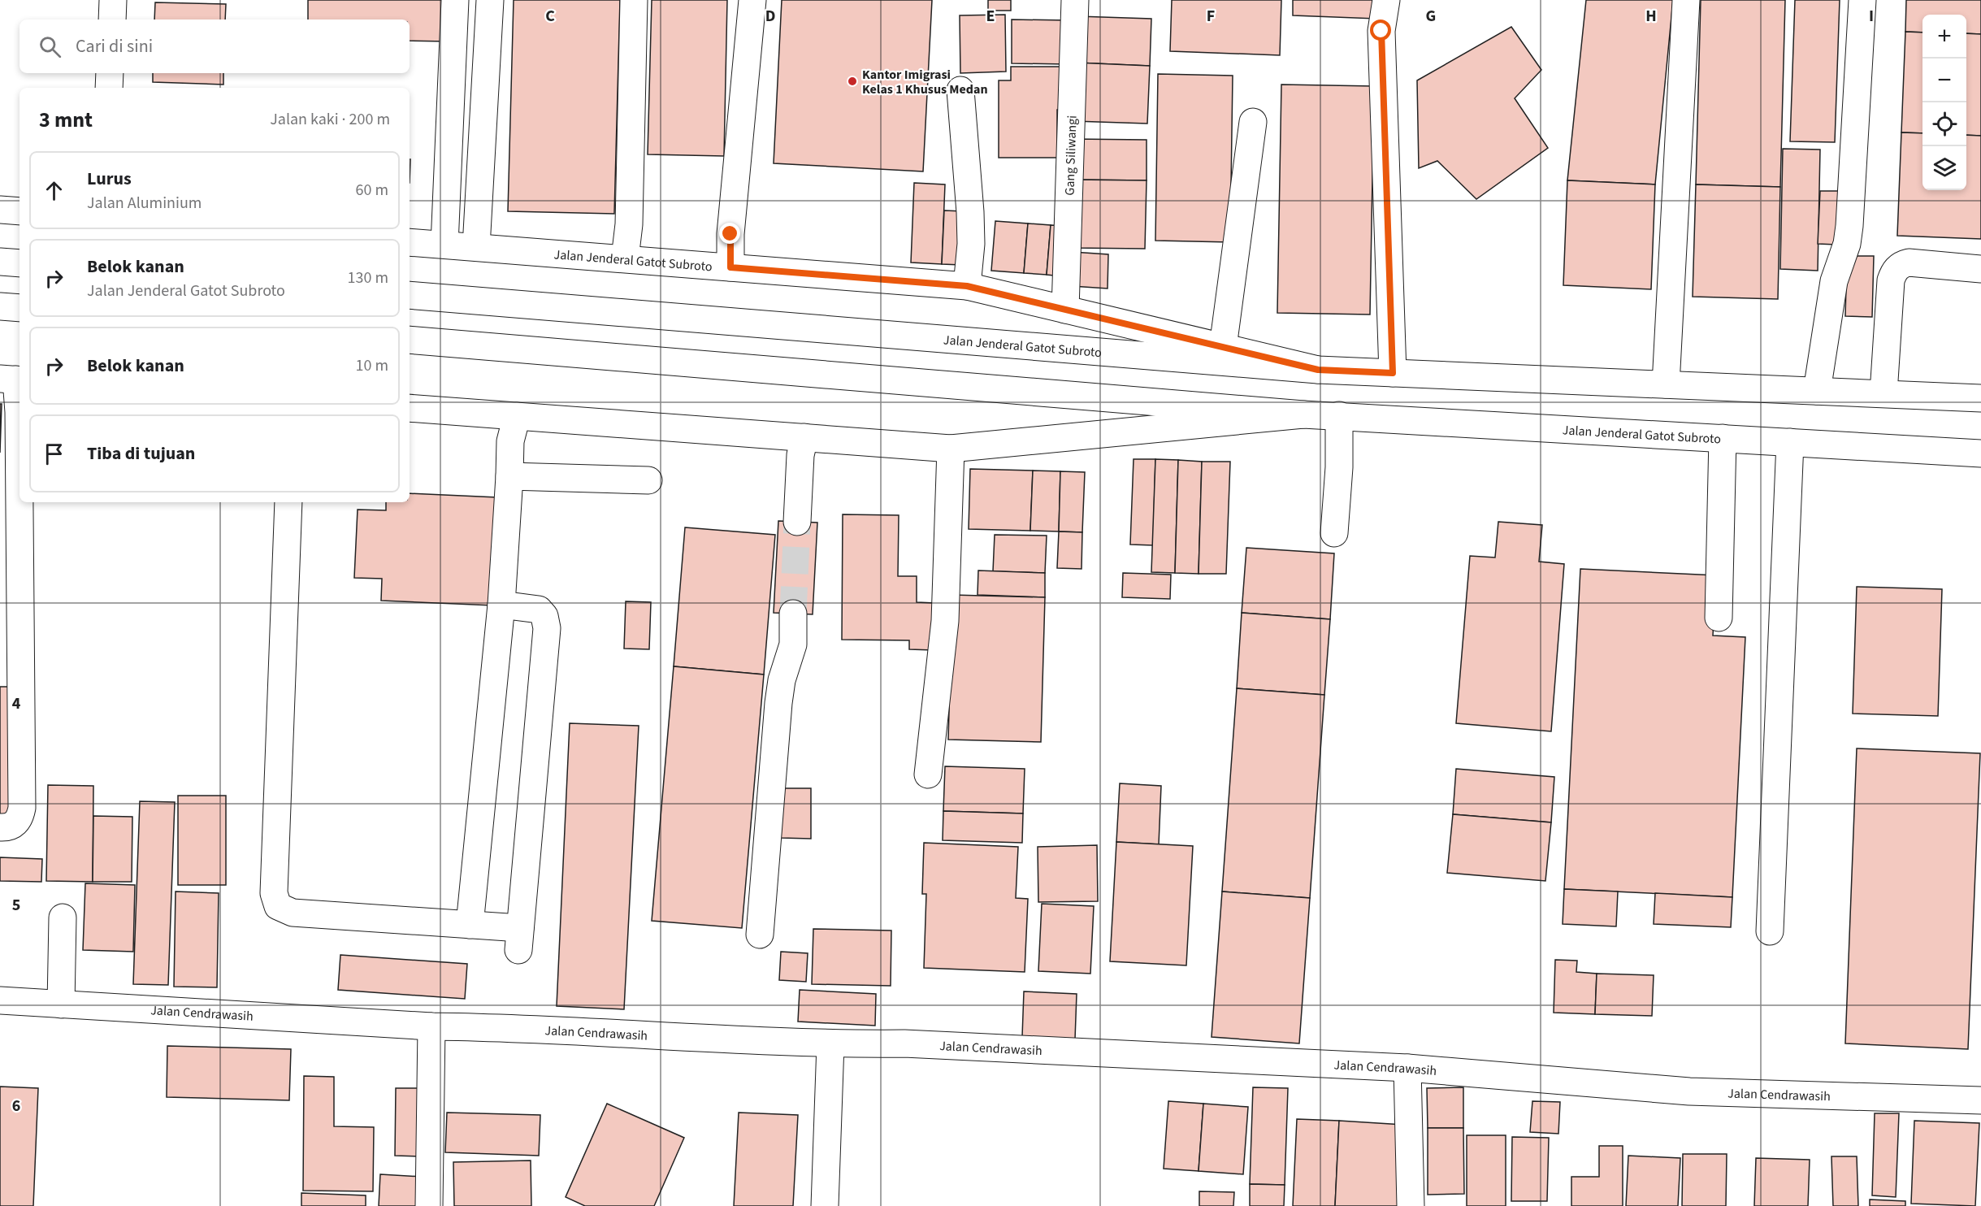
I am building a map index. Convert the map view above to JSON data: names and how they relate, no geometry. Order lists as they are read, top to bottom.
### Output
{
  "streets": {
    "main road": ["Gang Siliwangi", "Jalan Jenderal Gatot Subroto", "Jalan Cendrawasih"]
  },
  "crossings": [
    ["Gang Siliwangi", "Jalan Jenderal Gatot Subroto"]
  ],
  "places": ["Kantor Imigrasi Kelas 1 Khusus Medan"],
  "page": {
    "map_buttons": ["+", "−"],
    "search": "Cari di sini",
    "heading": ["3 mnt", "Jalan kaki · 200 m"],
    "list": [
      ["Lurus", "Jalan Aluminium", "60 m"],
      ["Belok kanan", "Jalan Jenderal Gatot Subroto", "130 m"],
      ["Belok kanan", "10 m"],
      "Tiba di tujuan"
    ]
  },
  "grid": {
    "columns": [
      "C",
      "D",
      "E",
      "F",
      "G",
      "H",
      "I"
    ],
    "rows": ["4", "5", "6"]
  }
}
